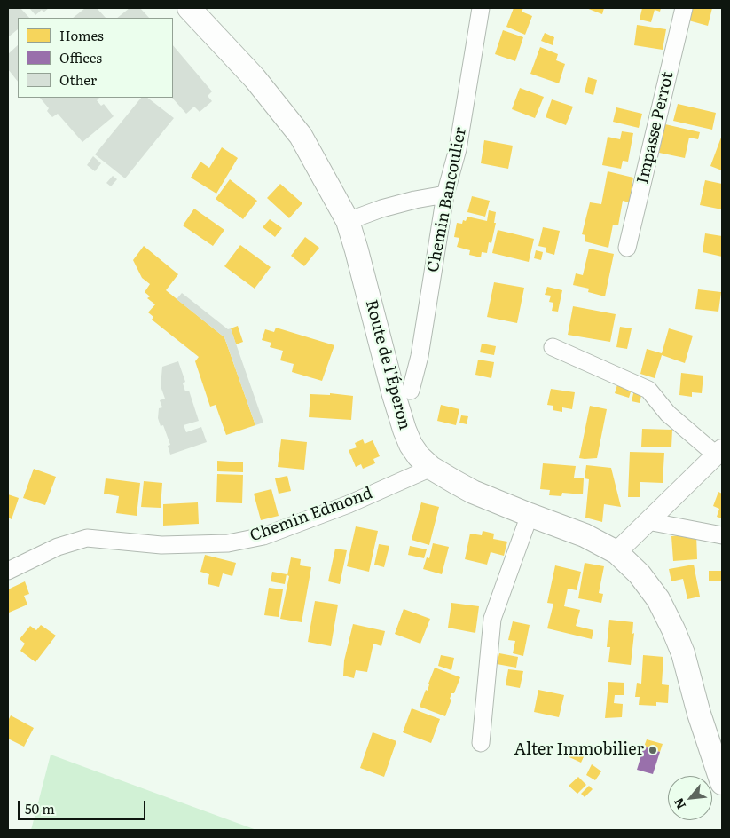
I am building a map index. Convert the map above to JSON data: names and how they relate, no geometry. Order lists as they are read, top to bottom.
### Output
{
  "streets": {
    "main road": ["Route de l'Éperon"],
    "street": ["Impasse Perrot", "Chemin Bancoulier", "Chemin Edmond"]
  },
  "crossings": [
    ["Route de l'Éperon", "Chemin Edmond"]
  ],
  "places": ["Alter Immobilier"],
  "legend": ["Homes", "Offices", "Other"],
  "scale_bar": "50 m",
  "north": "bottom left"
}
